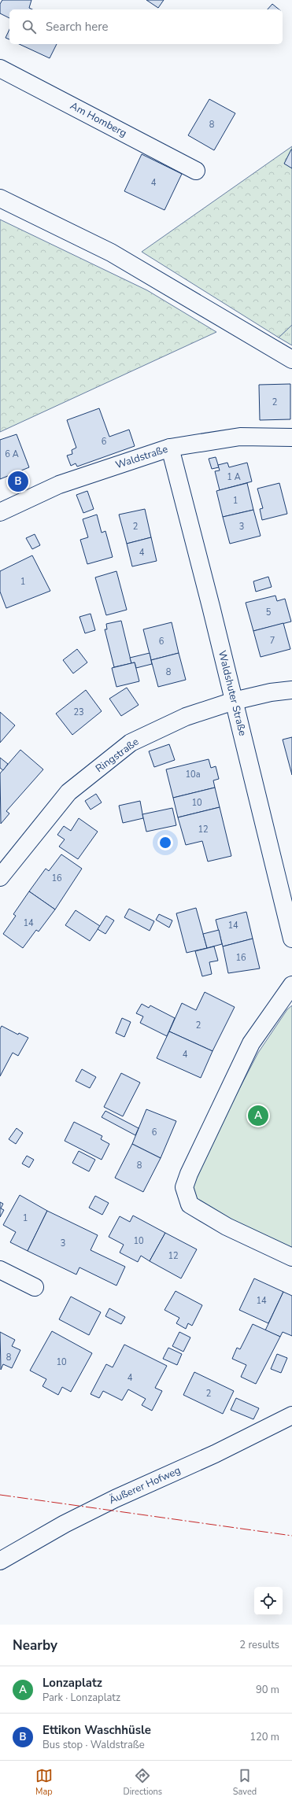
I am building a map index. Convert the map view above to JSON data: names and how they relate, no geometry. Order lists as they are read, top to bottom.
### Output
{
  "streets": {
    "street": [
      "Am Homberg",
      "Waldstraße",
      "Waldshuter Straße",
      "Ringstraße",
      "Äußerer Hofweg"
    ]
  },
  "crossings": [
    ["Waldstraße", "Waldshuter Straße"],
    ["Waldshuter Straße", "Ringstraße"]
  ],
  "house_numbers": [
    "8",
    "4",
    "2",
    "6",
    "6 A",
    "1 A",
    "1",
    "2",
    "3",
    "4",
    "1",
    "5",
    "7",
    "6",
    "8",
    "23",
    "10a",
    "10",
    "12",
    "16",
    "14",
    "14",
    "16",
    "2",
    "4",
    "6",
    "8",
    "1",
    "10",
    "3",
    "12",
    "14",
    "8",
    "10",
    "4",
    "2"
  ],
  "page": {
    "search": "Search here",
    "pins": ["B", "A"],
    "heading": ["Nearby", "2 results"],
    "list": [
      {
        "mark": "A",
        "name": "Lonzaplatz",
        "note": "Park · Lonzaplatz",
        "value": "90 m"
      },
      {
        "mark": "B",
        "name": "Ettikon Waschhüsle",
        "note": "Bus stop · Waldstraße",
        "value": "120 m"
      }
    ],
    "nav": ["Map", "Directions", "Saved"]
  }
}
